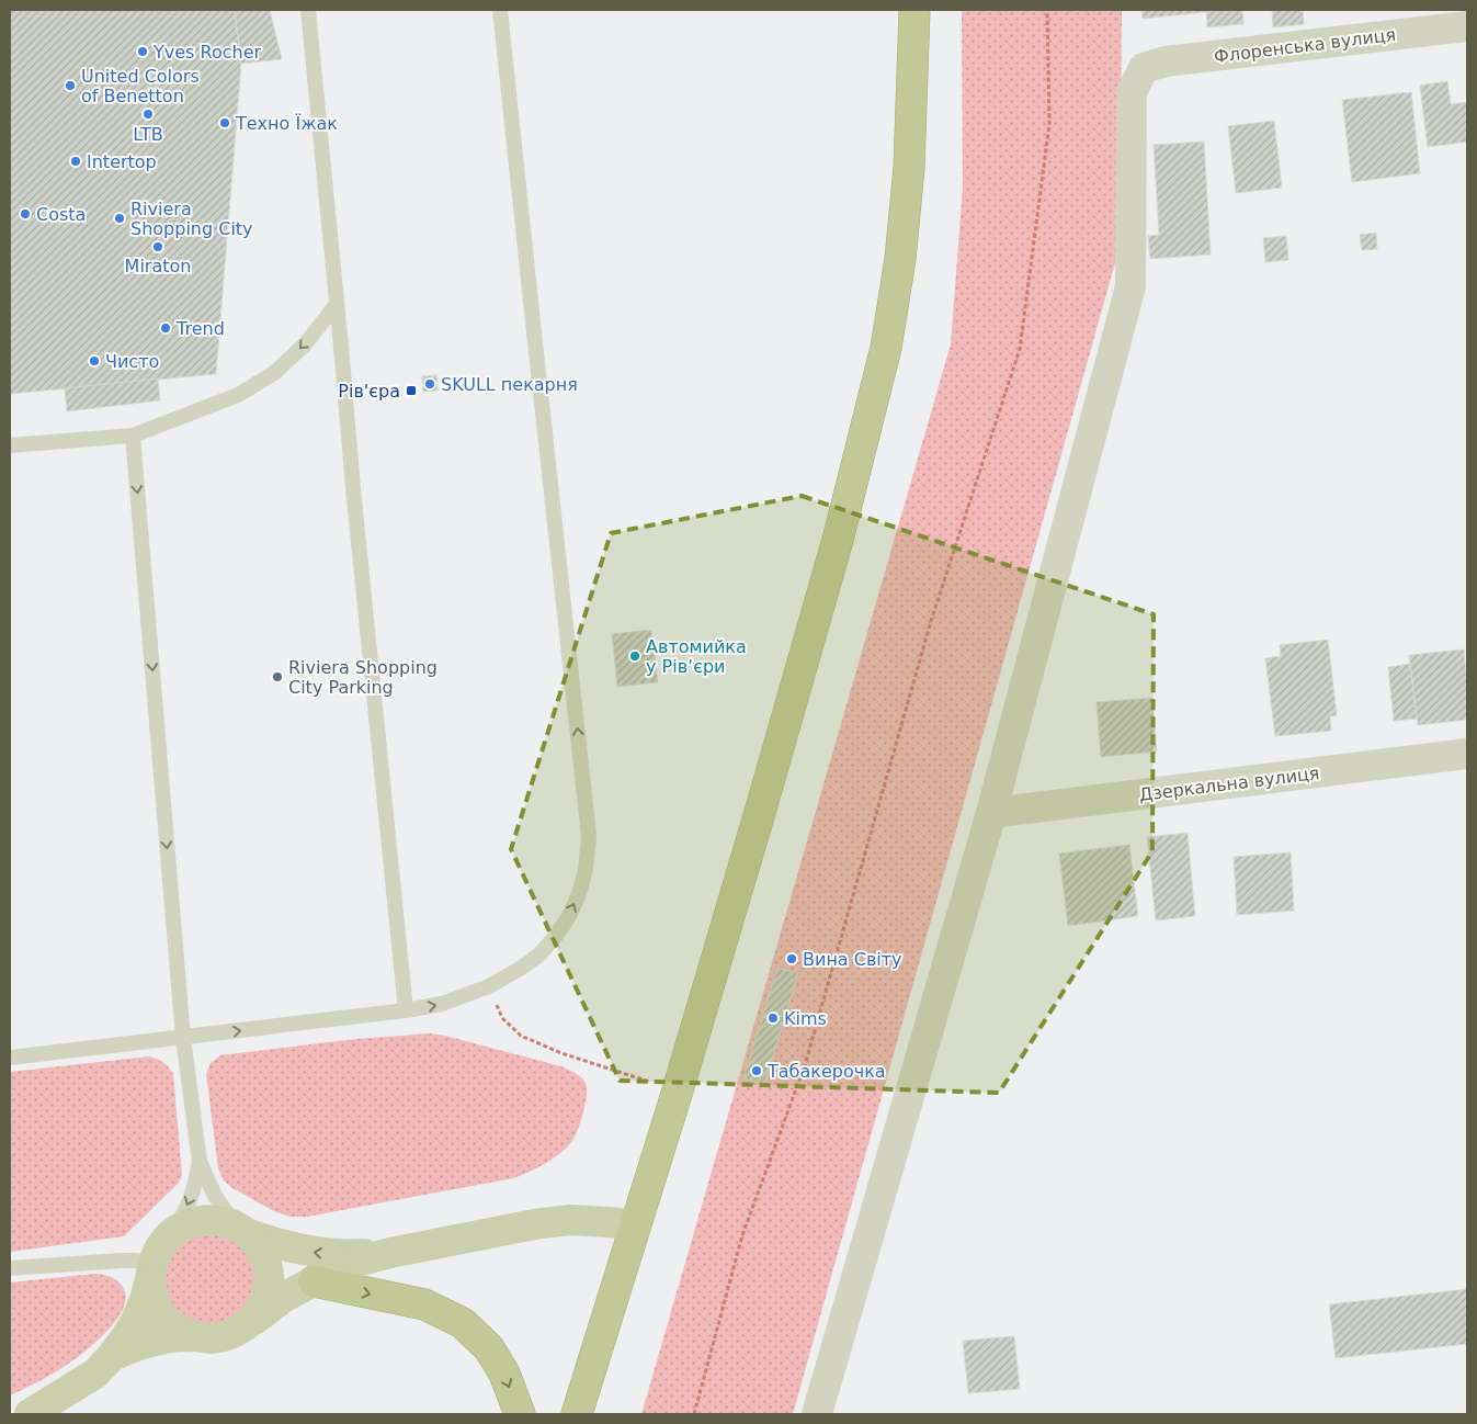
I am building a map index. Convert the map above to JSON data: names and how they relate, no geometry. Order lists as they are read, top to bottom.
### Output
{
  "streets": {
    "street": ["Флоренська вулиця", "Дзеркальна вулиця"]
  },
  "crossings": [
    ["Флоренська вулиця", "Дзеркальна вулиця"]
  ],
  "places": {
    "other": [
      "Yves Rocher",
      "United Colors of Benetton",
      "LTB",
      "Техно Їжак",
      "Intertop",
      "Costa",
      "Riviera Shopping City",
      "Miraton",
      "Trend",
      "Чисто",
      "SKULL пекарня",
      "Автомийка у Рівʼєри",
      "Riviera Shopping City Parking",
      "Вина Світу",
      "Kims",
      "Табакерочка"
    ],
    "transit": ["Рів'єра"]
  }
}
